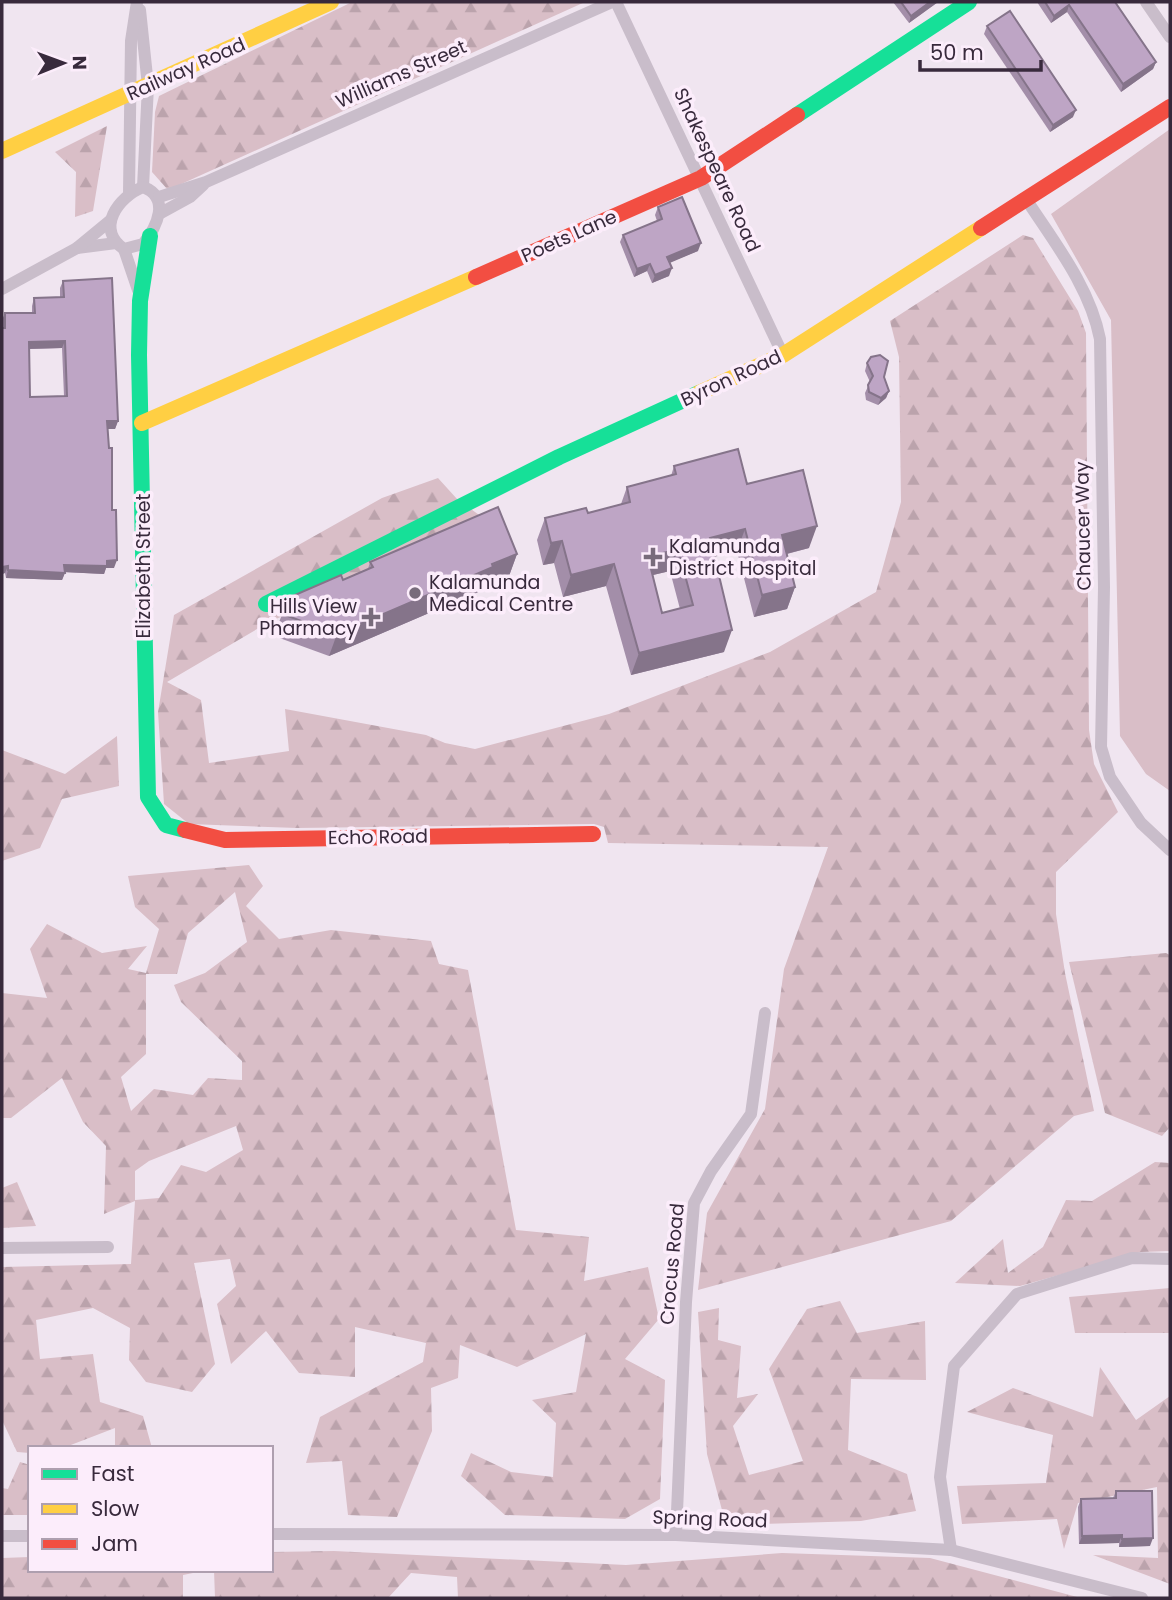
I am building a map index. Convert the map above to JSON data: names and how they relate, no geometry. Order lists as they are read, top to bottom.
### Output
{
  "streets": {
    "street": [
      "Railway Road",
      "Williams Street",
      "Shakespeare Road",
      "Poets Lane",
      "Byron Road",
      "Chaucer Way",
      "Elizabeth Street",
      "Echo Road",
      "Crocus Road",
      "Spring Road"
    ]
  },
  "crossings": [
    ["Williams Street", "Shakespeare Road"],
    ["Williams Street", "Elizabeth Street"],
    ["Shakespeare Road", "Poets Lane"],
    ["Shakespeare Road", "Byron Road"],
    ["Poets Lane", "Elizabeth Street"],
    ["Byron Road", "Chaucer Way"],
    ["Elizabeth Street", "Echo Road"],
    ["Crocus Road", "Spring Road"]
  ],
  "places": {
    "health": ["Kalamunda District Hospital", "Hills View Pharmacy"],
    "other": ["Kalamunda Medical Centre"]
  },
  "legend": ["Fast", "Slow", "Jam"],
  "scale_bar": "50 m",
  "north": "right"
}
